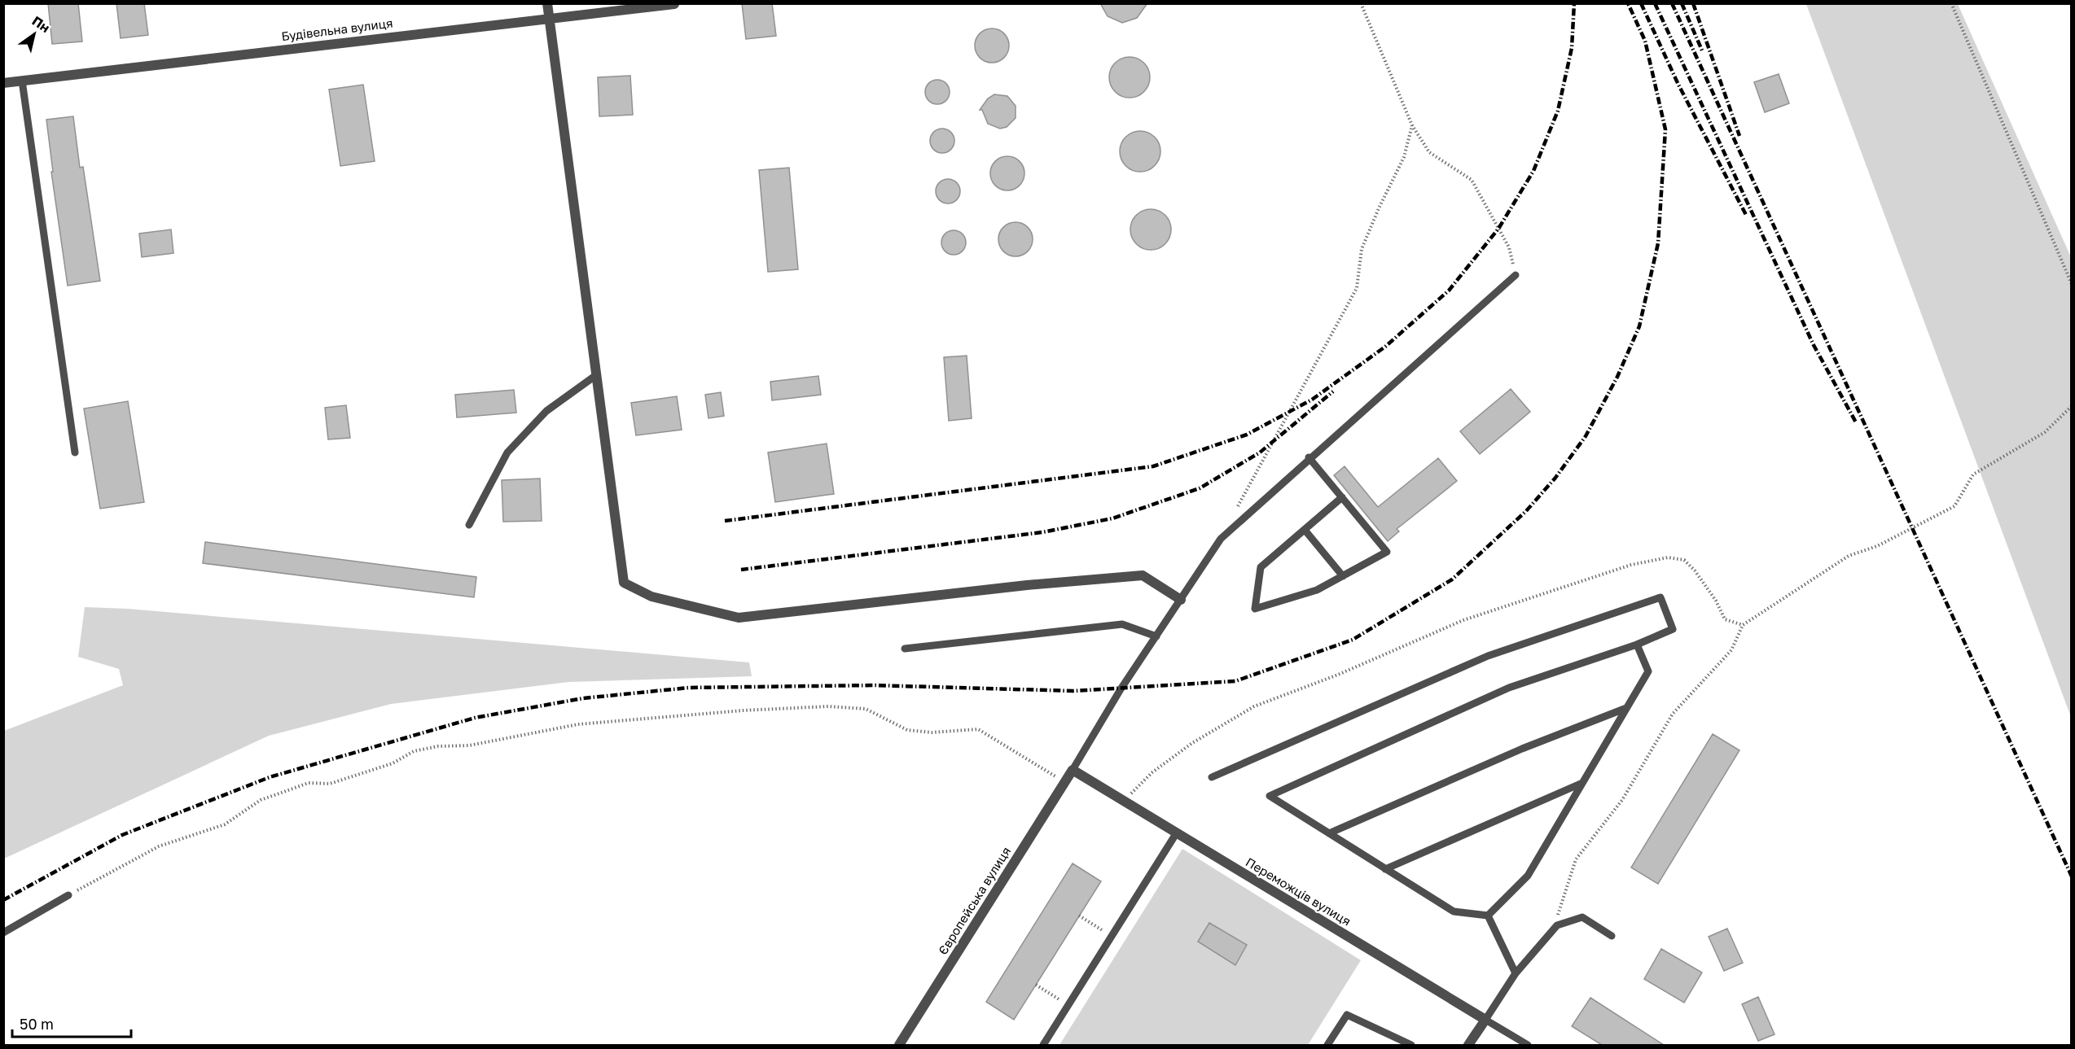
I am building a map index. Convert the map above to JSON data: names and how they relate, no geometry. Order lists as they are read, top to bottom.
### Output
{
  "streets": {
    "street": ["Будівельна вулиця", "Переможців вулиця", "Європейська вулиця"]
  },
  "crossings": [
    ["Переможців вулиця", "Європейська вулиця"]
  ],
  "scale_bar": "50 m",
  "north": "top right"
}
